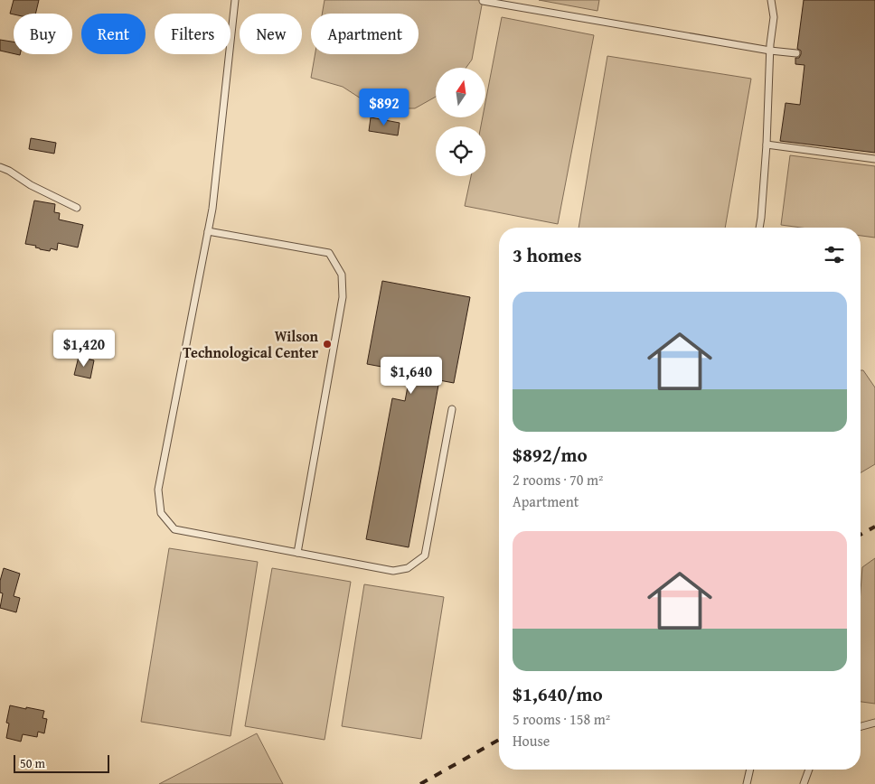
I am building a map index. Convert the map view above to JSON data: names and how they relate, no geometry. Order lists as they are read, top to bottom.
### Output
{
  "places": ["Wilson Technological Center"],
  "scale_bar": "50 m",
  "north": "top",
  "page": {
    "chip": [
      "Buy",
      "Rent",
      "Filters",
      "New",
      "Apartment"
    ],
    "price": ["$892", "$1,420", "$1,640"],
    "heading": "3 homes",
    "list": [
      {
        "name": "$892/mo",
        "note": "2 rooms · 70 m² · Apartment"
      },
      {
        "name": "$1,640/mo",
        "note": "5 rooms · 158 m² · House"
      }
    ],
    "scale": "50 m"
  }
}
